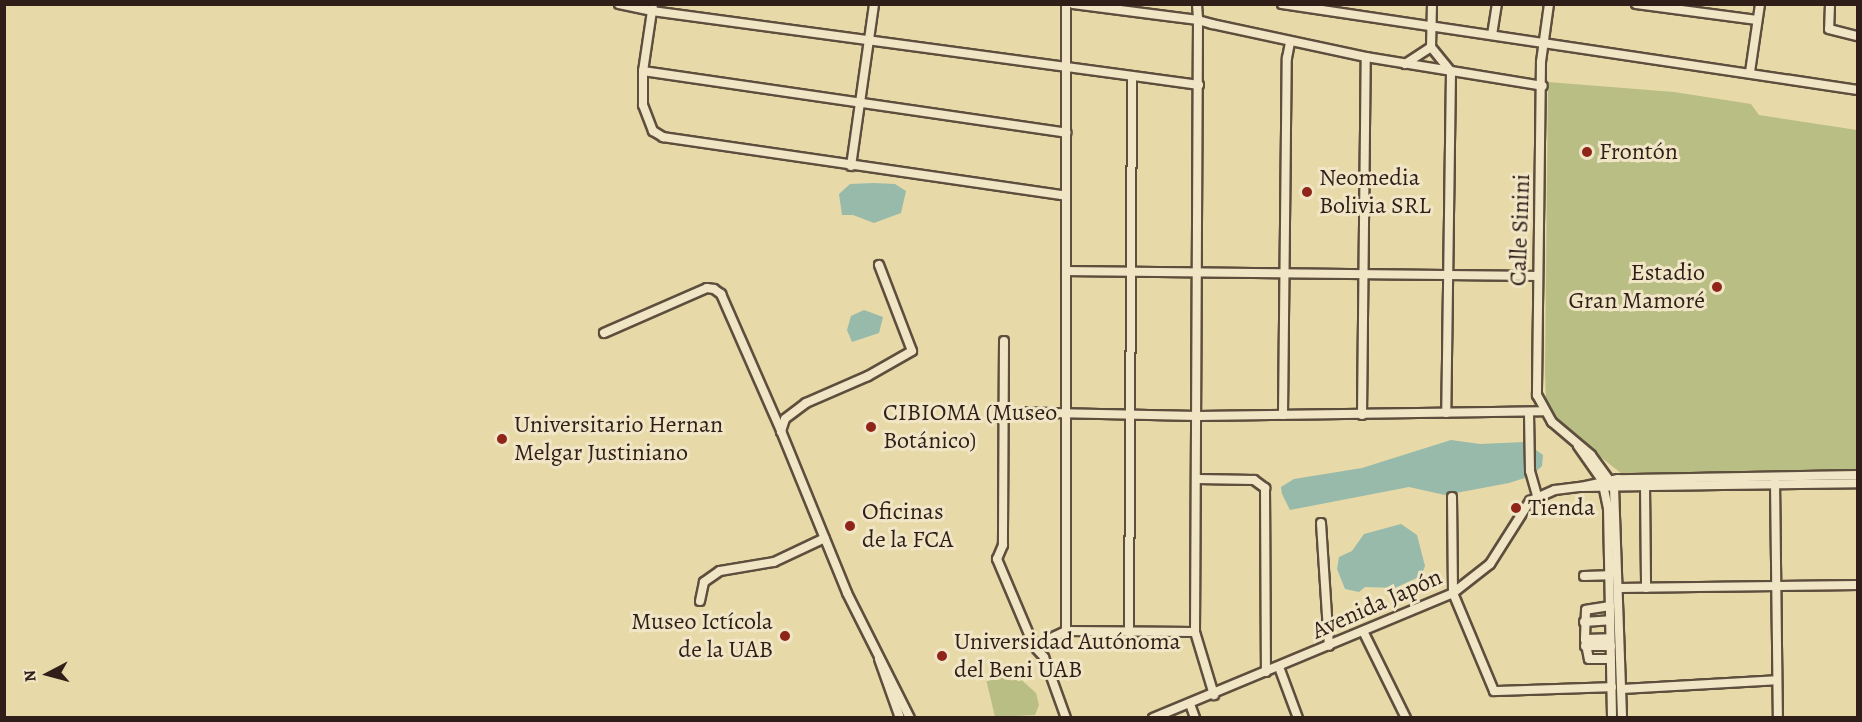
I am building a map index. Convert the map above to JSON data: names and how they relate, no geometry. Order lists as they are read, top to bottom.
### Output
{
  "streets": {
    "street": ["Calle Sinini", "Avenida Japón"]
  },
  "places": [
    "Frontón",
    "Neomedia Bolivia SRL",
    "Estadio Gran Mamoré",
    "CIBIOMA (Museo Botánico)",
    "Universitario Hernan Melgar Justiniano",
    "Tienda",
    "Oficinas de la FCA",
    "Museo Ictícola de la UAB",
    "Universidad Autónoma del Beni UAB"
  ],
  "north": "left"
}
